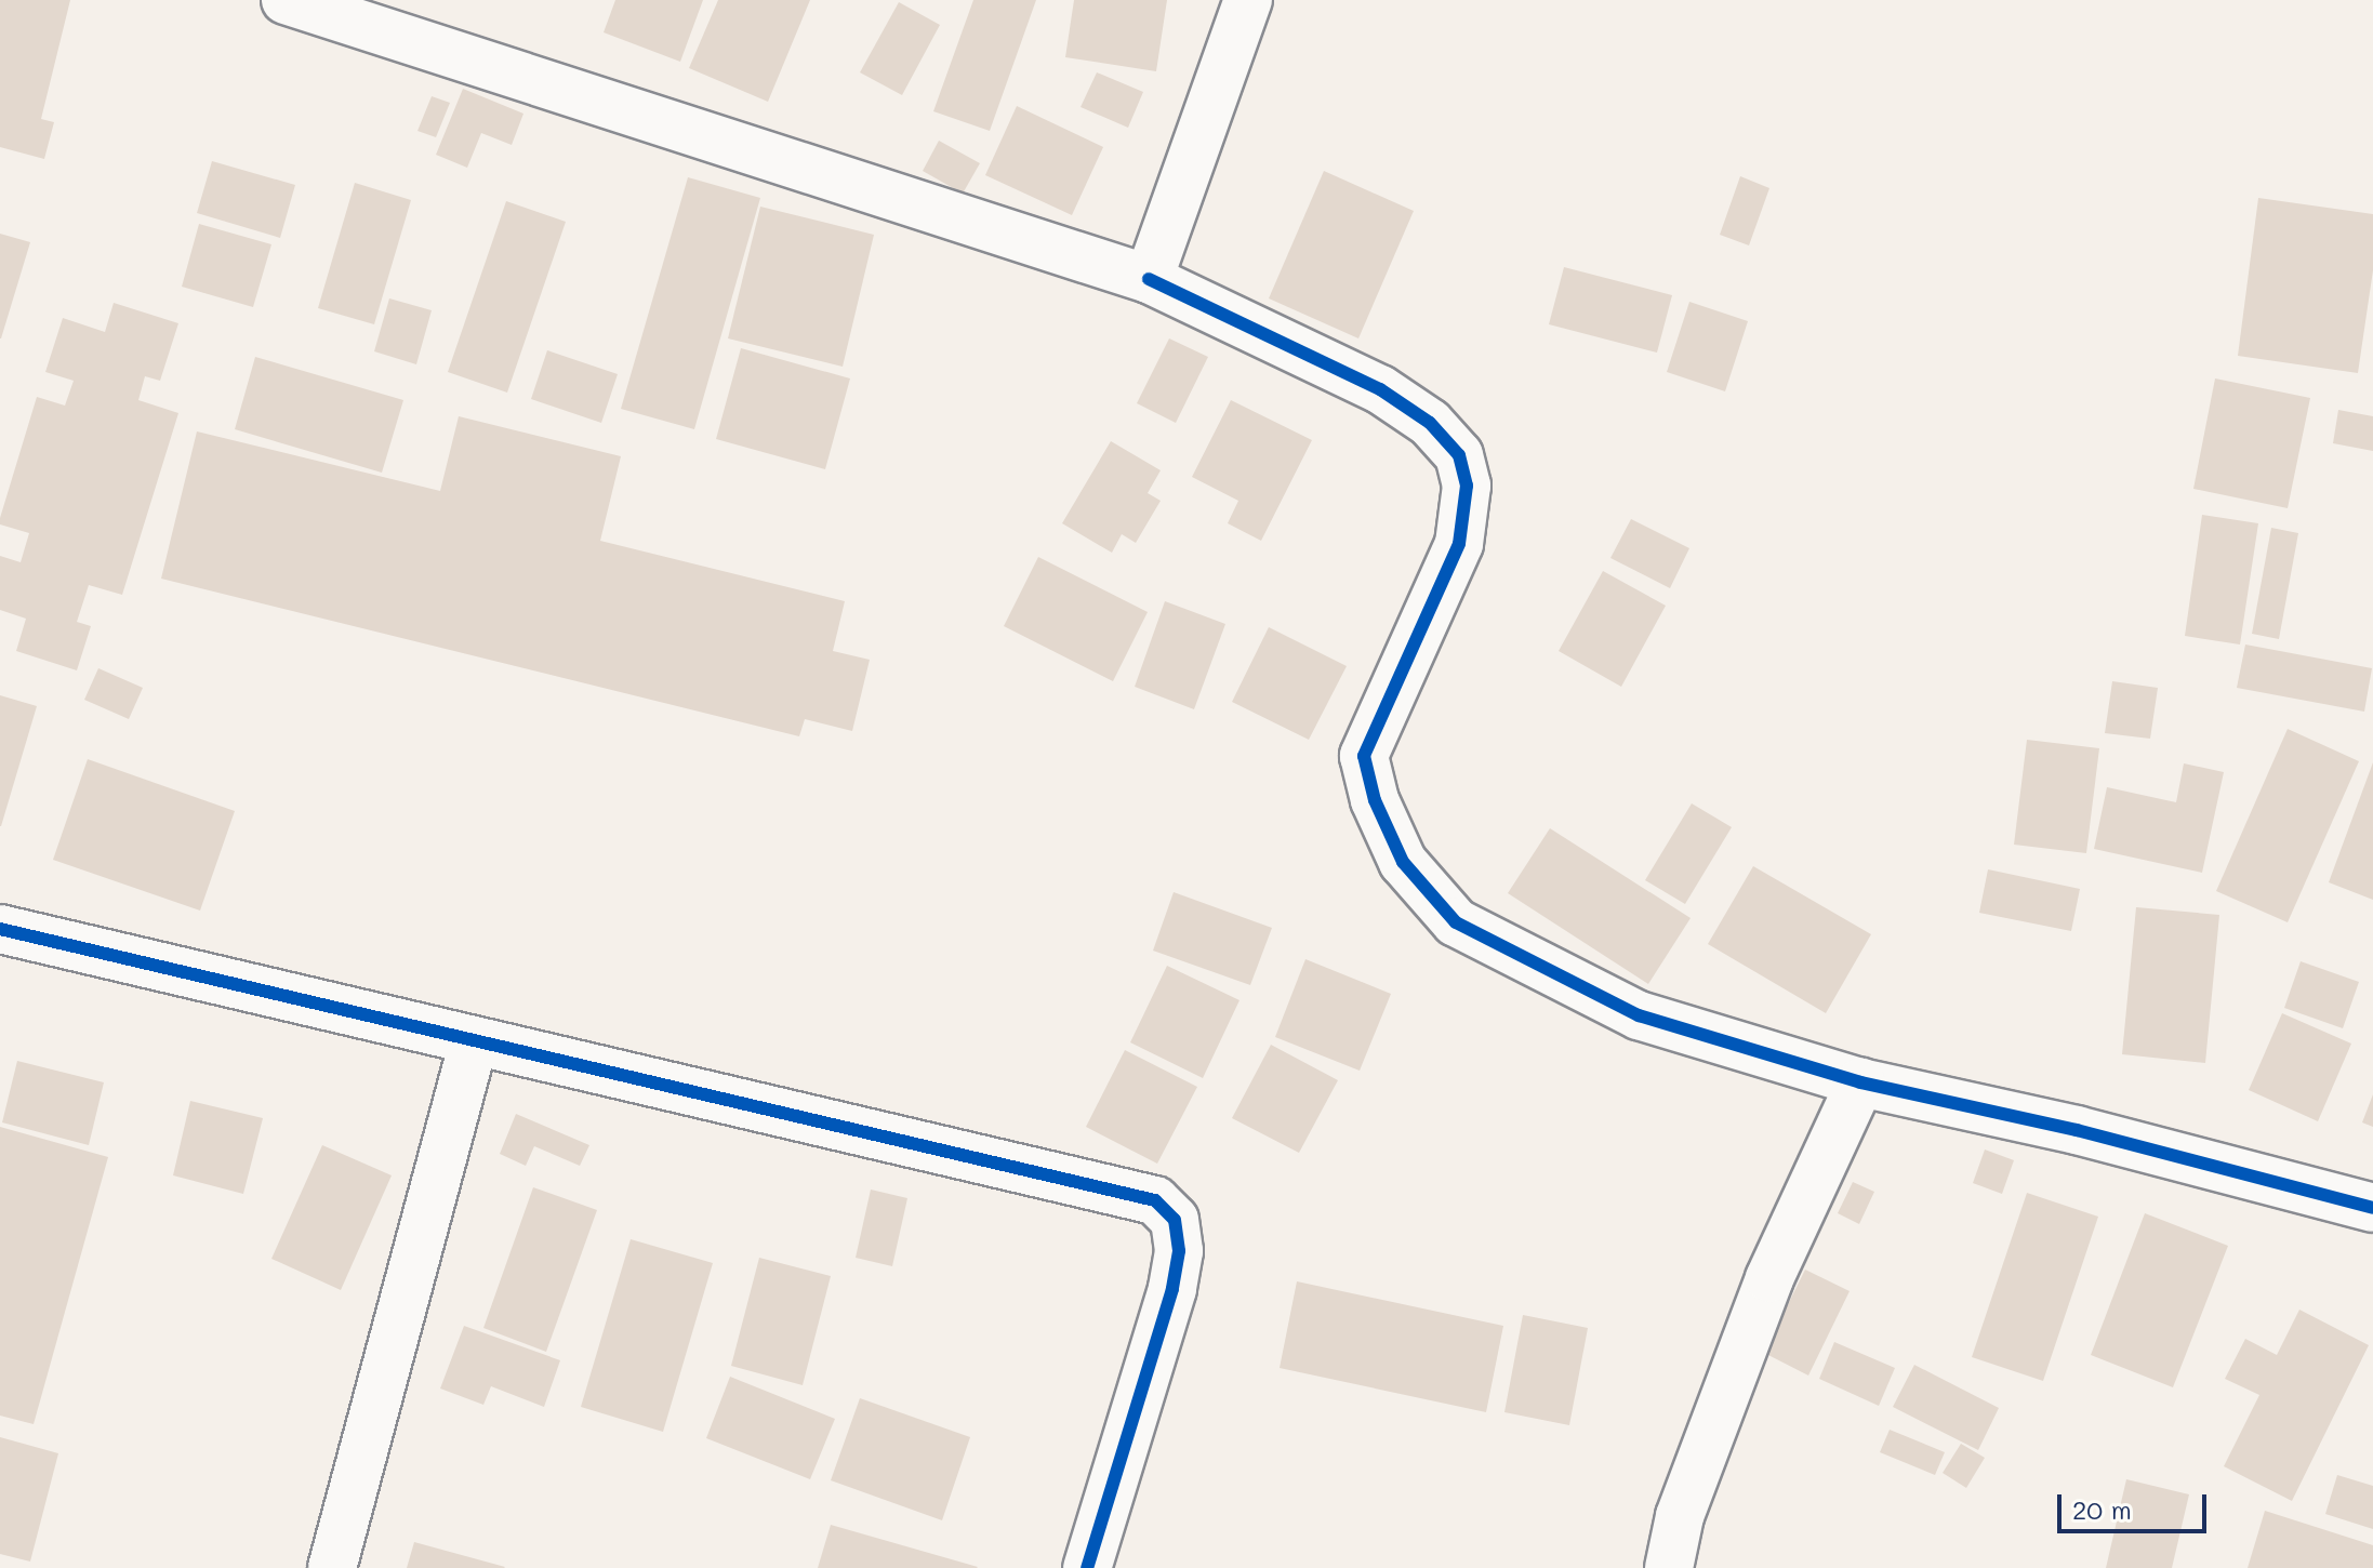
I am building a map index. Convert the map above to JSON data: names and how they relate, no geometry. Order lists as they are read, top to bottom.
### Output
{
  "scale_bar": "20 m"
}
